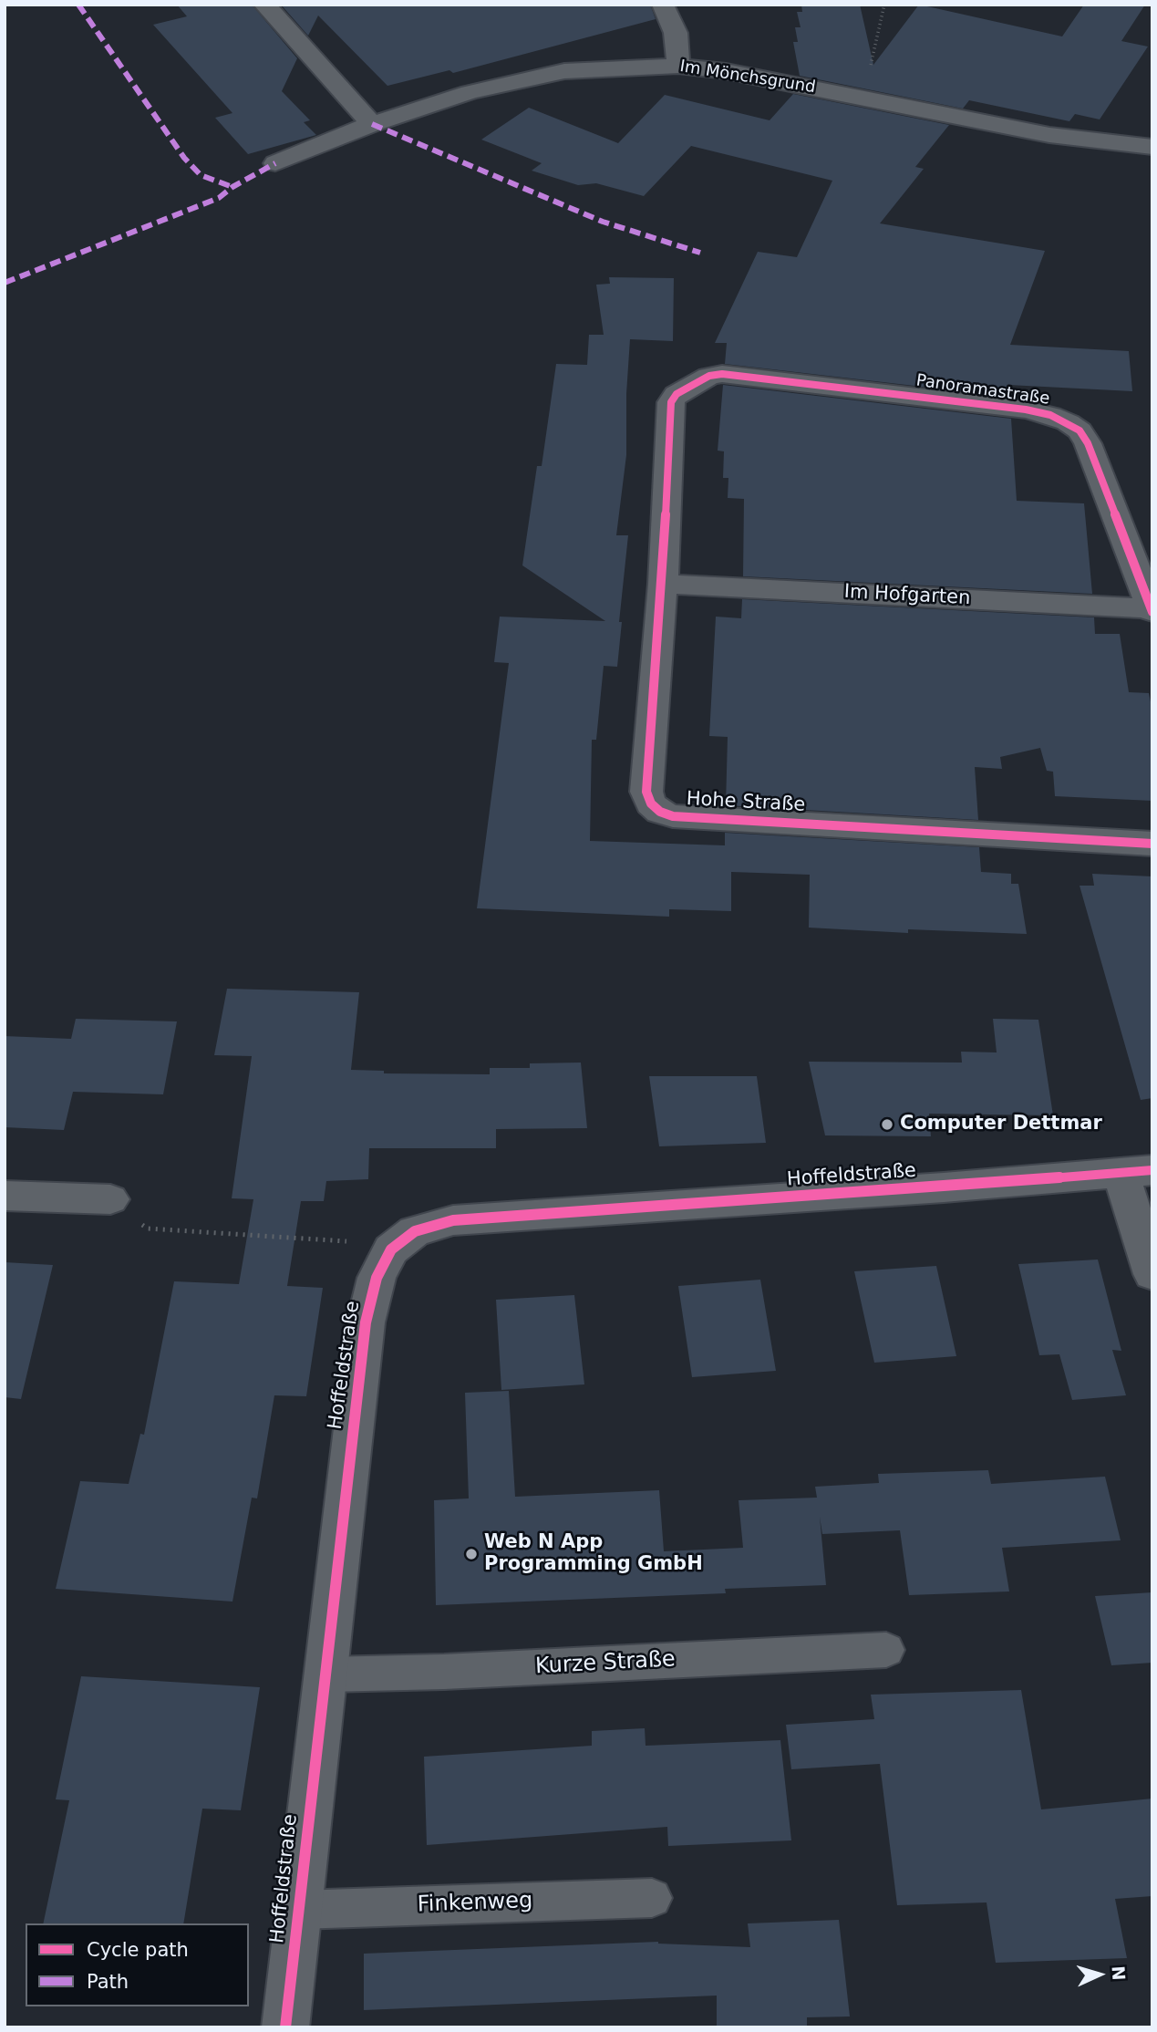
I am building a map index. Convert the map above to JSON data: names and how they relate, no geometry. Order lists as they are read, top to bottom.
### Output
{
  "streets": {
    "street": [
      "Im Mönchsgrund",
      "Panoramastraße",
      "Im Hofgarten",
      "Hohe Straße",
      "Hoffeldstraße"
    ],
    "lane": ["Kurze Straße", "Finkenweg"]
  },
  "crossings": [
    ["Panoramastraße", "Im Hofgarten"],
    ["Panoramastraße", "Hohe Straße"],
    ["Im Hofgarten", "Hohe Straße"],
    ["Hoffeldstraße", "Kurze Straße"],
    ["Hoffeldstraße", "Finkenweg"]
  ],
  "places": ["Computer Dettmar", "Web N App Programming GmbH"],
  "legend": ["Cycle path", "Path"],
  "north": "right"
}
